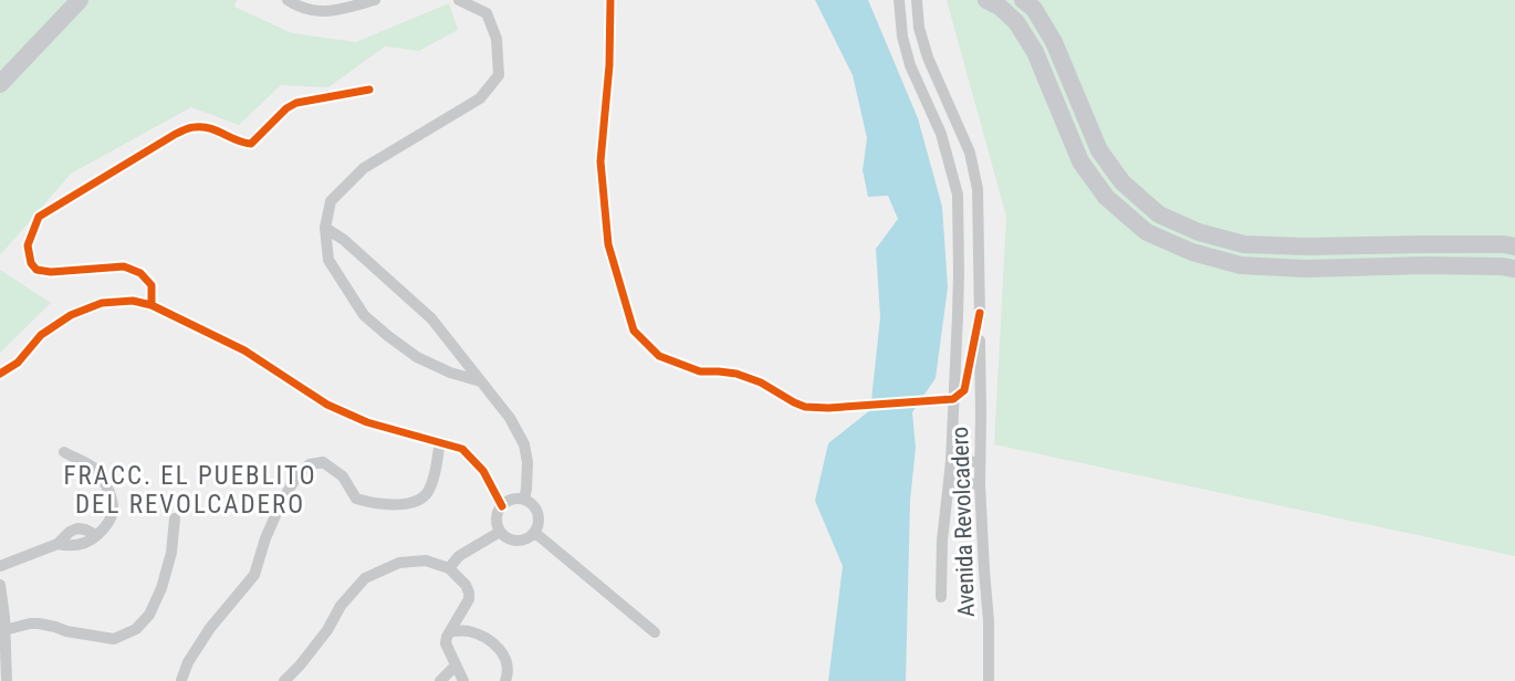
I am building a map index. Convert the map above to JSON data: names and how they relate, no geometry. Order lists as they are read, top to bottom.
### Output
{
  "streets": {
    "street": ["Avenida Revolcadero"]
  },
  "districts": ["FRACC. EL PUEBLITO DEL REVOLCADERO"]
}
